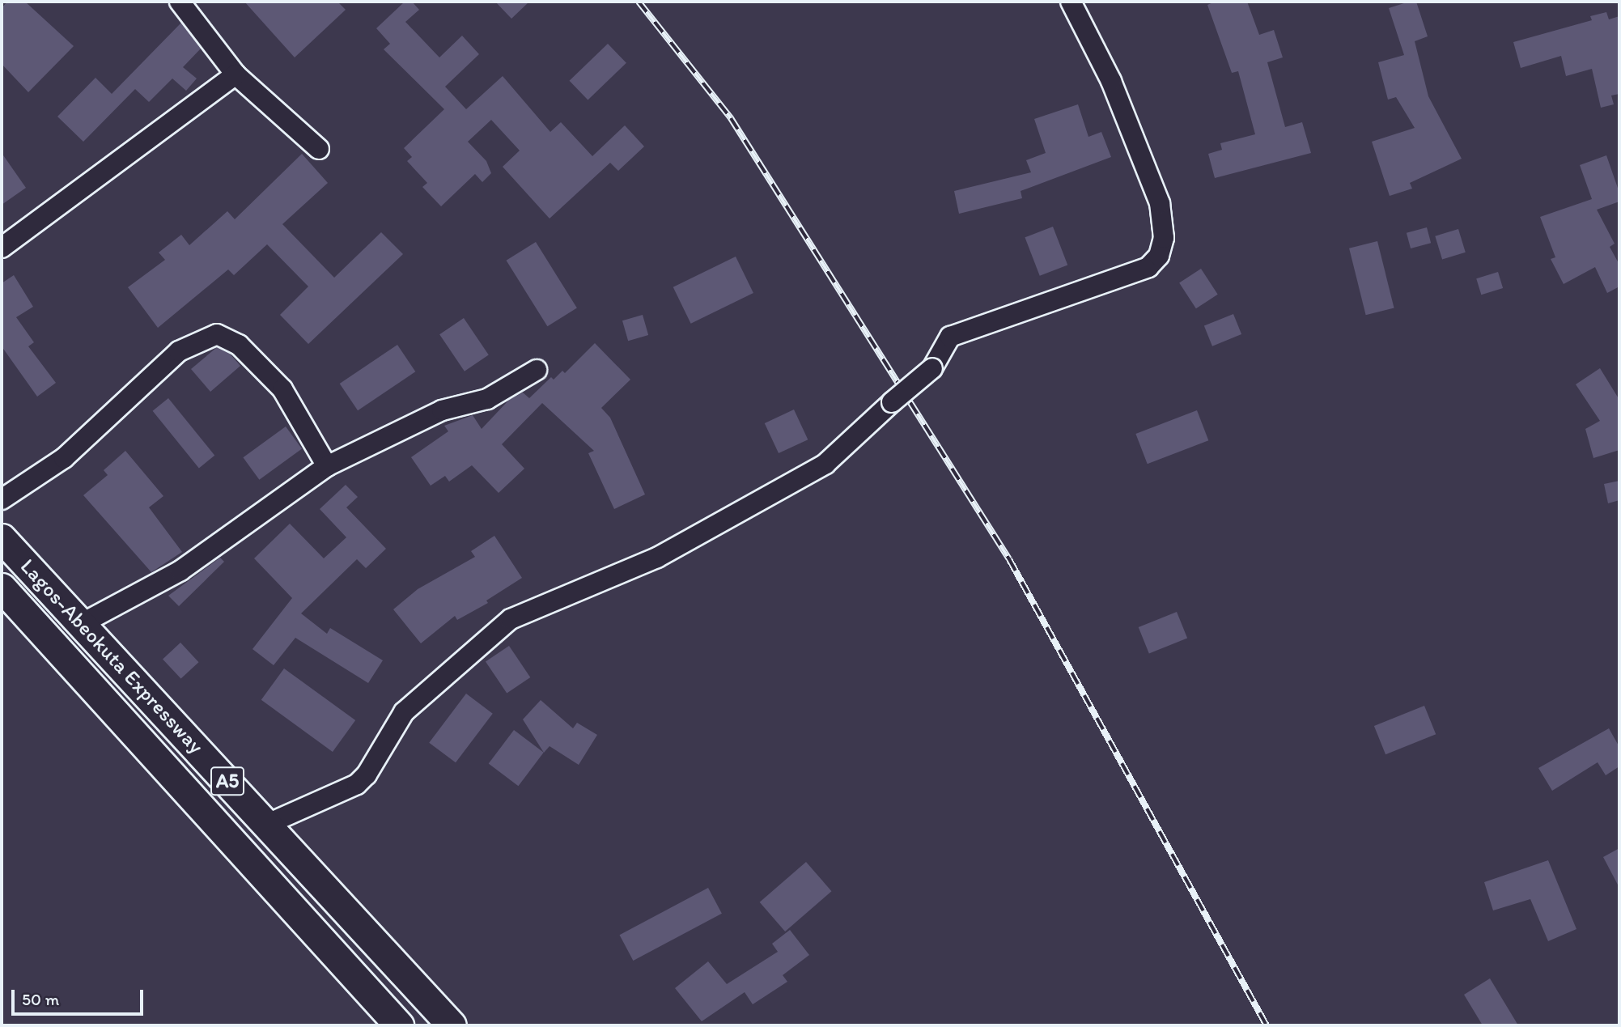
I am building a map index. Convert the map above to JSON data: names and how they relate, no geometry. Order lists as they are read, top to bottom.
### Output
{
  "streets": {
    "highway": ["Lagos-Abeokuta Expressway", "A5"]
  },
  "scale_bar": "50 m"
}
